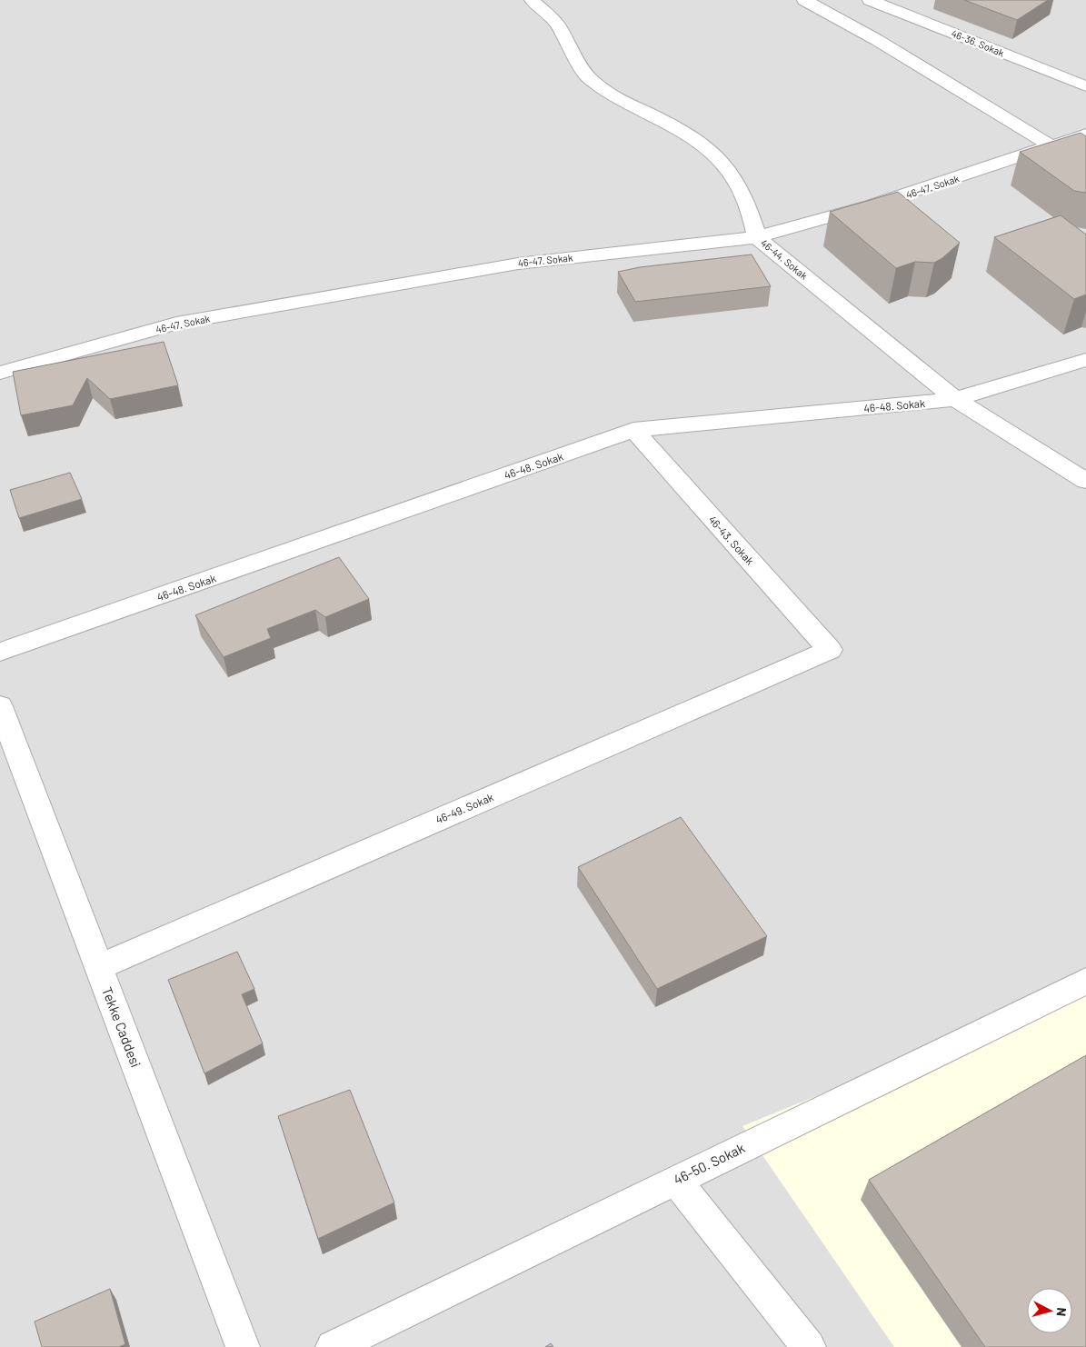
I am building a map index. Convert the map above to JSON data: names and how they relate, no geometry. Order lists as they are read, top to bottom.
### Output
{
  "streets": {
    "street": [
      "46-36. Sokak",
      "46-47. Sokak",
      "46-44. Sokak",
      "46-48. Sokak",
      "46-43. Sokak",
      "46-49. Sokak",
      "Tekke Caddesi",
      "46-50. Sokak"
    ]
  },
  "crossings": [
    ["46-47. Sokak", "46-44. Sokak"],
    ["46-44. Sokak", "46-48. Sokak"],
    ["46-48. Sokak", "46-43. Sokak"],
    ["46-43. Sokak", "46-49. Sokak"],
    ["46-49. Sokak", "Tekke Caddesi"]
  ],
  "north": "right"
}
